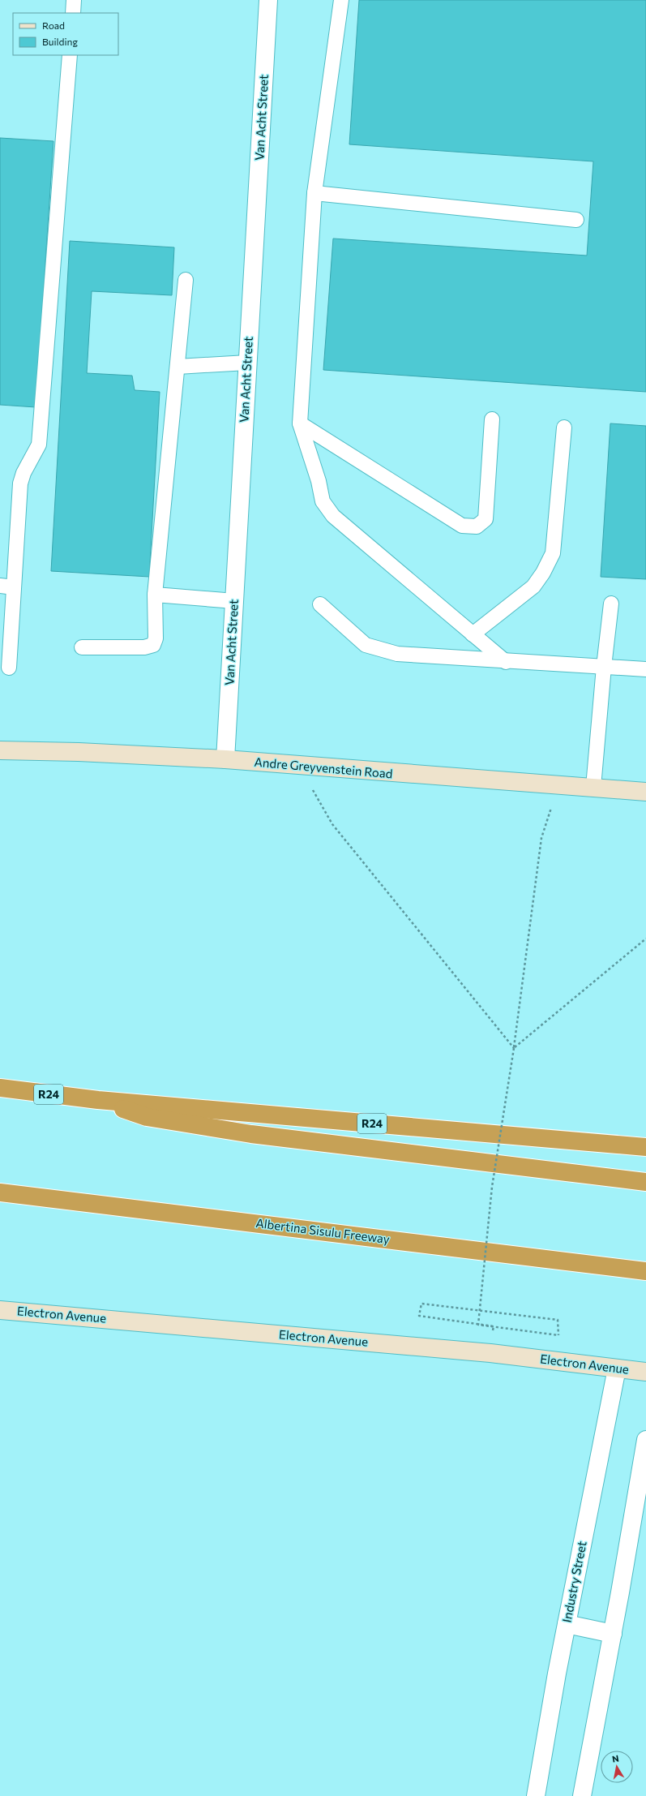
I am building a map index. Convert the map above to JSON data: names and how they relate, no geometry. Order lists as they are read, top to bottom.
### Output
{
  "streets": {
    "highway": ["R24", "Albertina Sisulu Freeway"],
    "main road": ["Andre Greyvenstein Road", "Electron Avenue"],
    "street": ["Van Acht Street", "Industry Street"]
  },
  "crossings": [
    ["Van Acht Street", "Andre Greyvenstein Road"],
    ["Electron Avenue", "Industry Street"]
  ],
  "legend": ["Road", "Building"],
  "north": "top"
}
